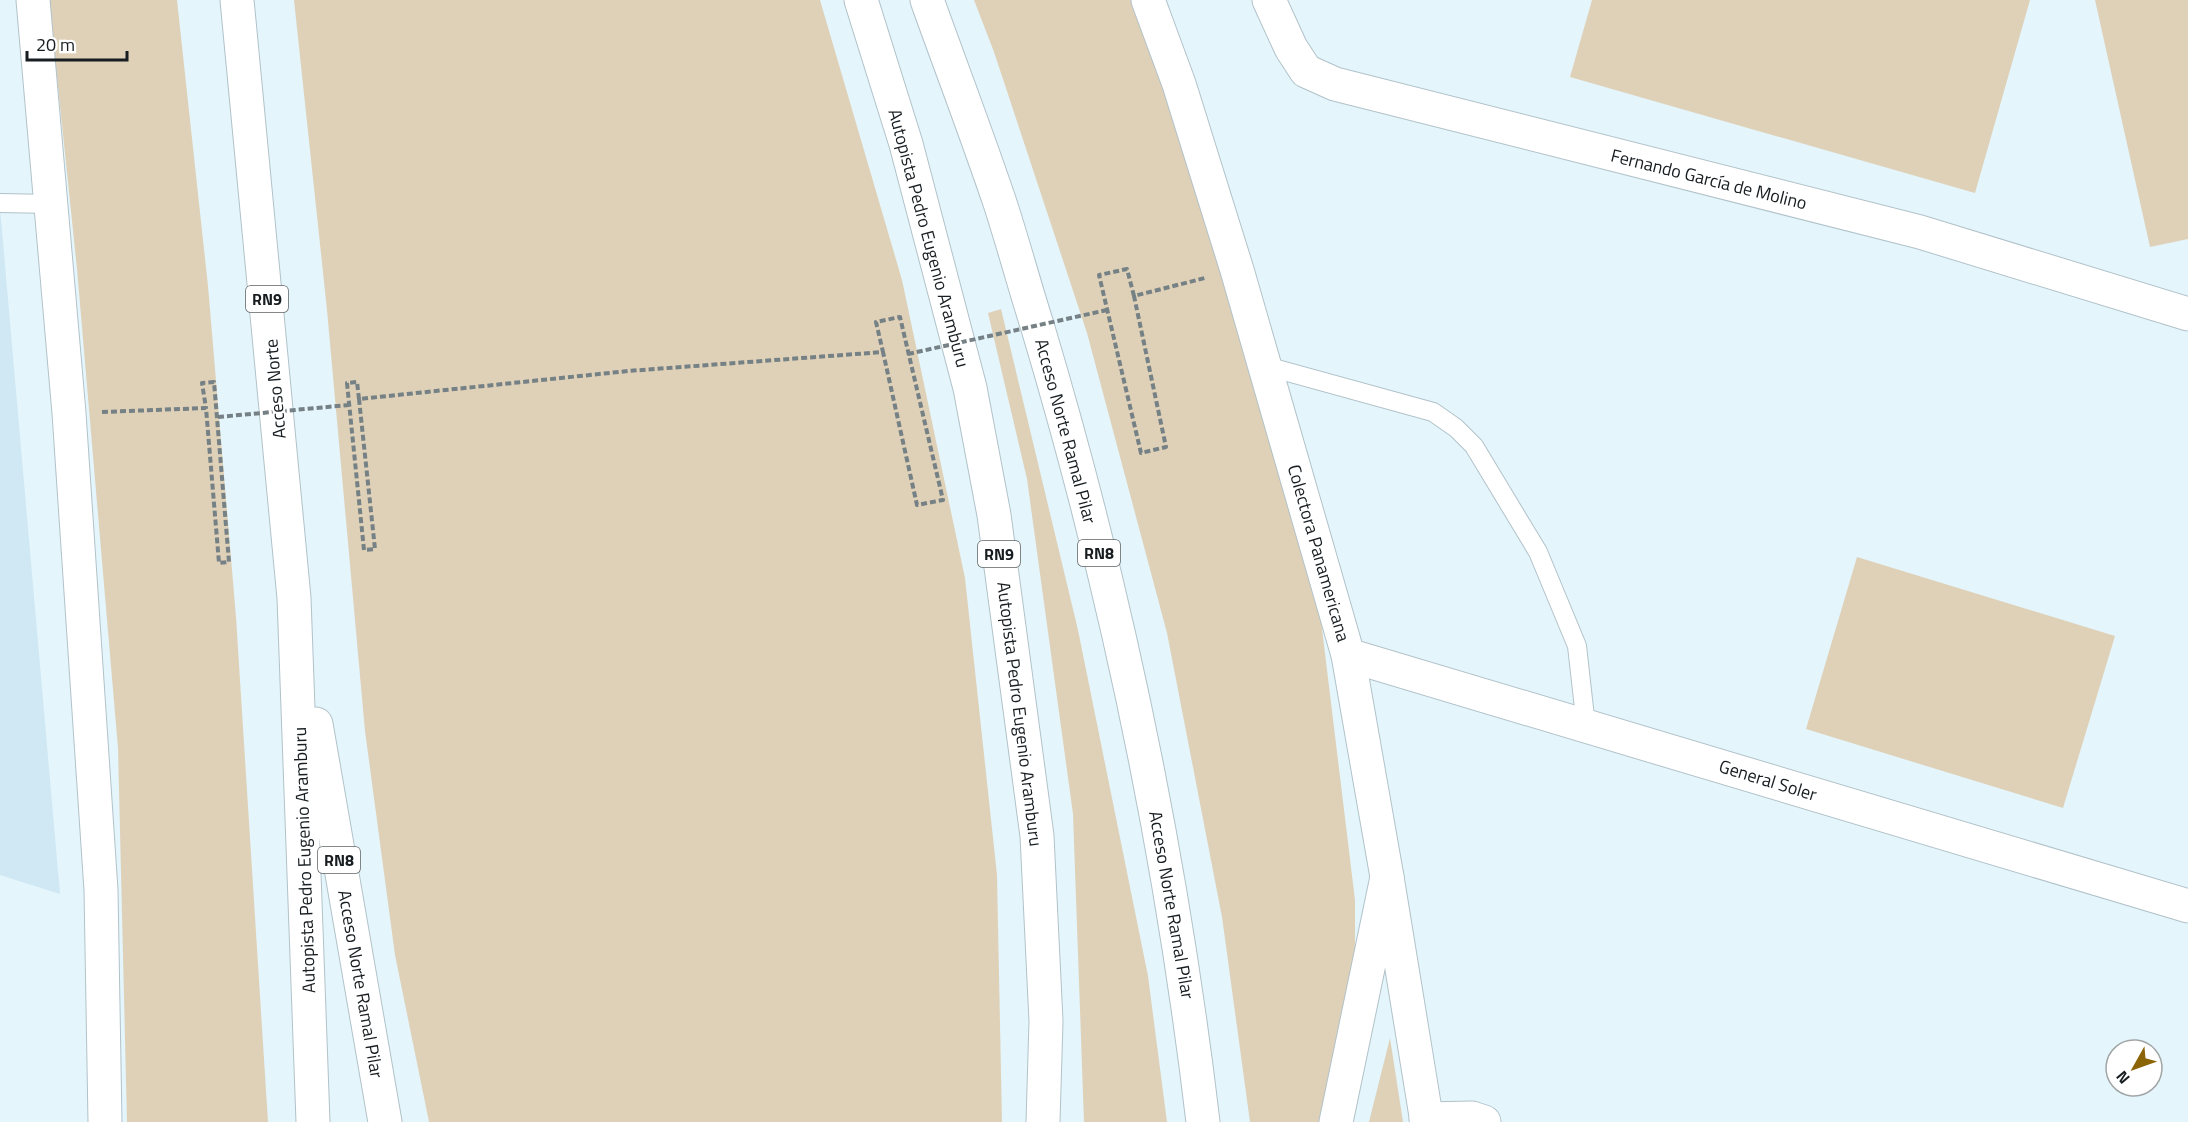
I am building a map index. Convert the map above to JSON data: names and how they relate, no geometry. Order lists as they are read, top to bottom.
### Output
{
  "streets": {
    "main road": [
      "Fernando García de Molino",
      "Autopista Pedro Eugenio Aramburu",
      "RN9",
      "Acceso Norte",
      "Acceso Norte Ramal Pilar",
      "RN8",
      "Colectora Panamericana",
      "General Soler"
    ]
  },
  "crossings": [
    ["Autopista Pedro Eugenio Aramburu", "Acceso Norte"],
    ["Autopista Pedro Eugenio Aramburu", "Acceso Norte Ramal Pilar"],
    ["Acceso Norte", "Acceso Norte Ramal Pilar"],
    ["Colectora Panamericana", "General Soler"]
  ],
  "scale_bar": "20 m",
  "north": "bottom left"
}
